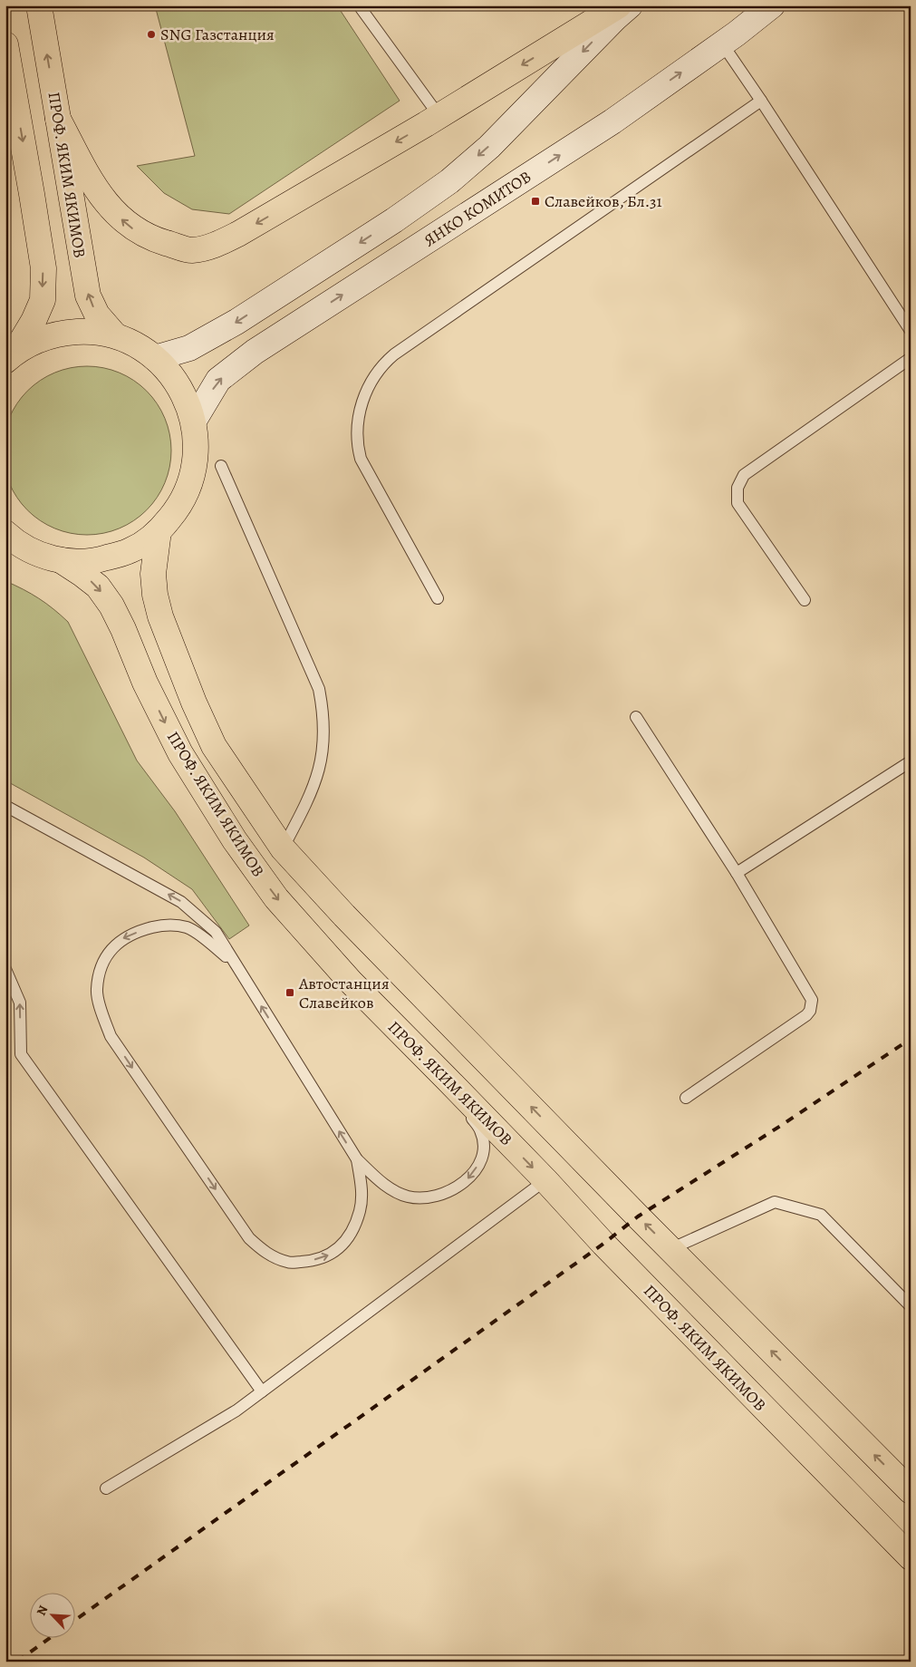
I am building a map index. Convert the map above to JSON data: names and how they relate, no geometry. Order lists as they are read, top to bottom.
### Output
{
  "streets": {
    "highway": ["ПРОФ. ЯКИМ ЯКИМОВ"],
    "main road": ["ЯНКО КОМИТОВ"]
  },
  "places": {
    "other": ["SNG Газстанция"],
    "transit": ["Славейков, Бл.31", "Автостанция Славейков"]
  },
  "north": "top left"
}
